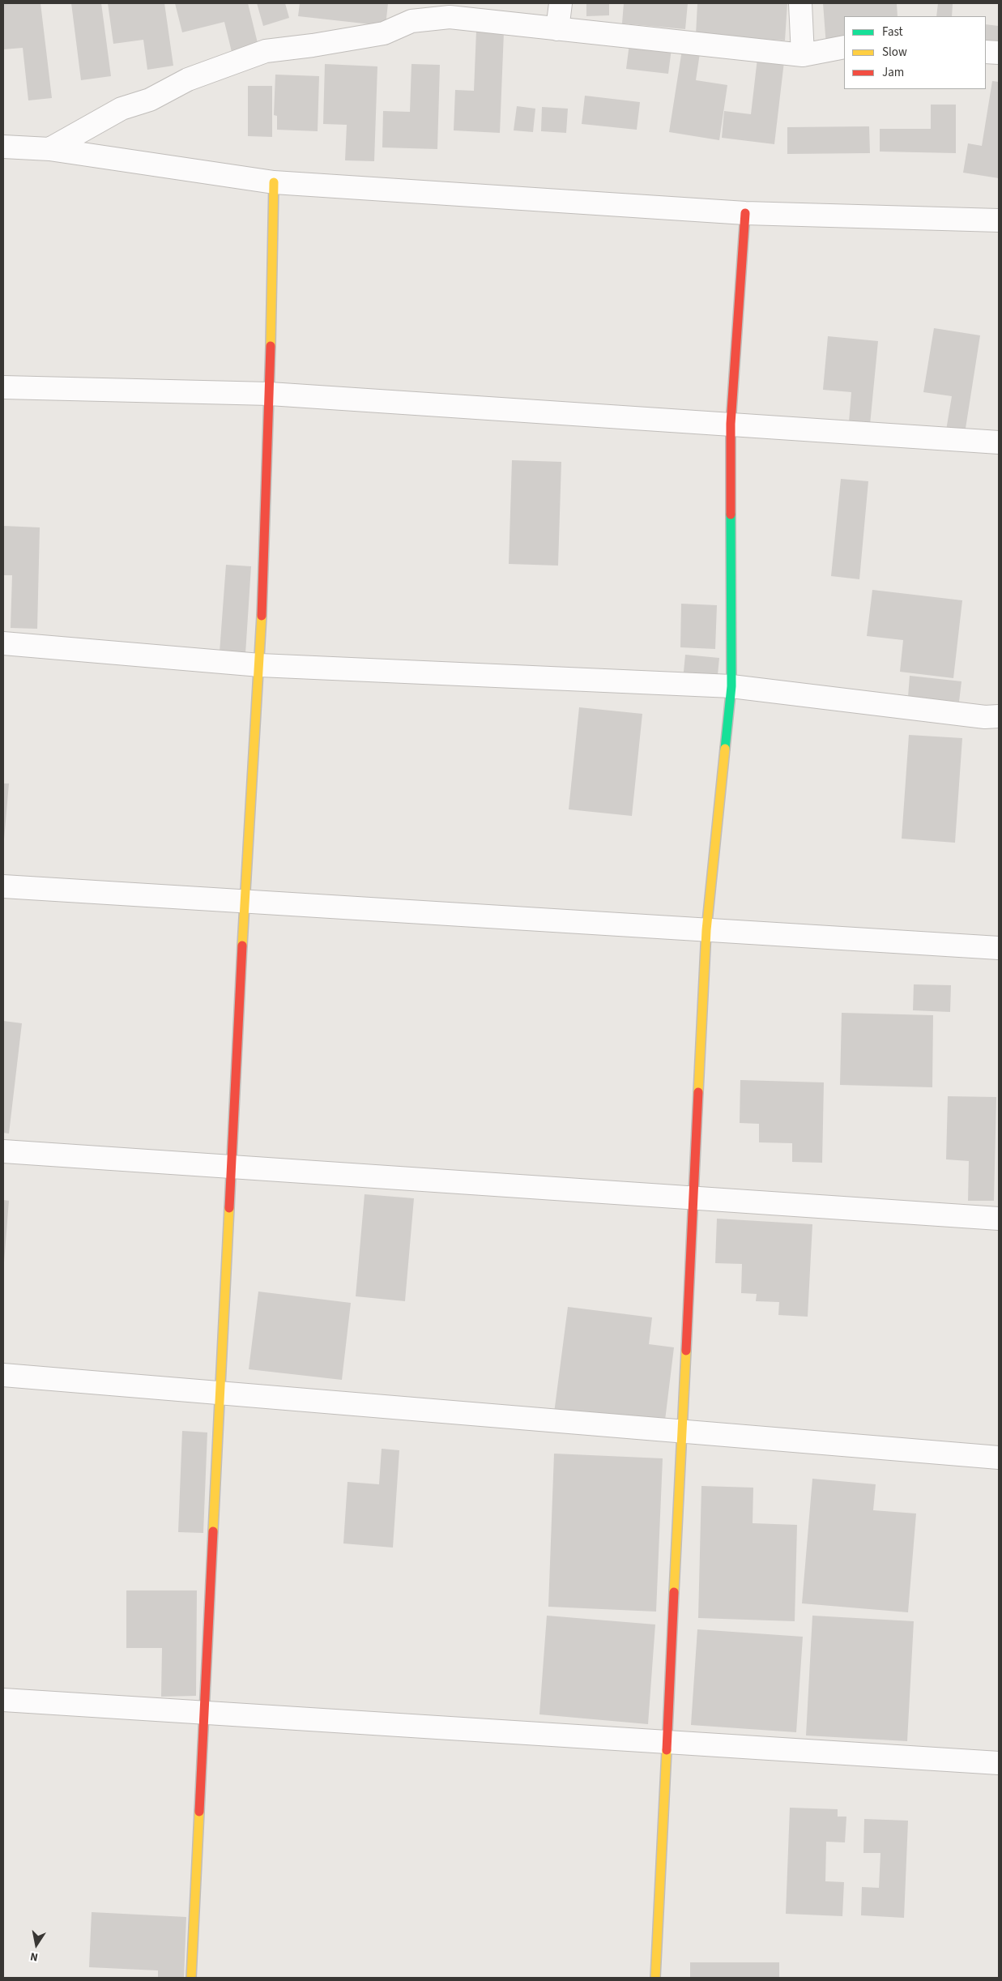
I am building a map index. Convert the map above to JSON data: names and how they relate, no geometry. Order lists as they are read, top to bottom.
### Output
{
  "legend": ["Fast", "Slow", "Jam"],
  "north": "bottom"
}
